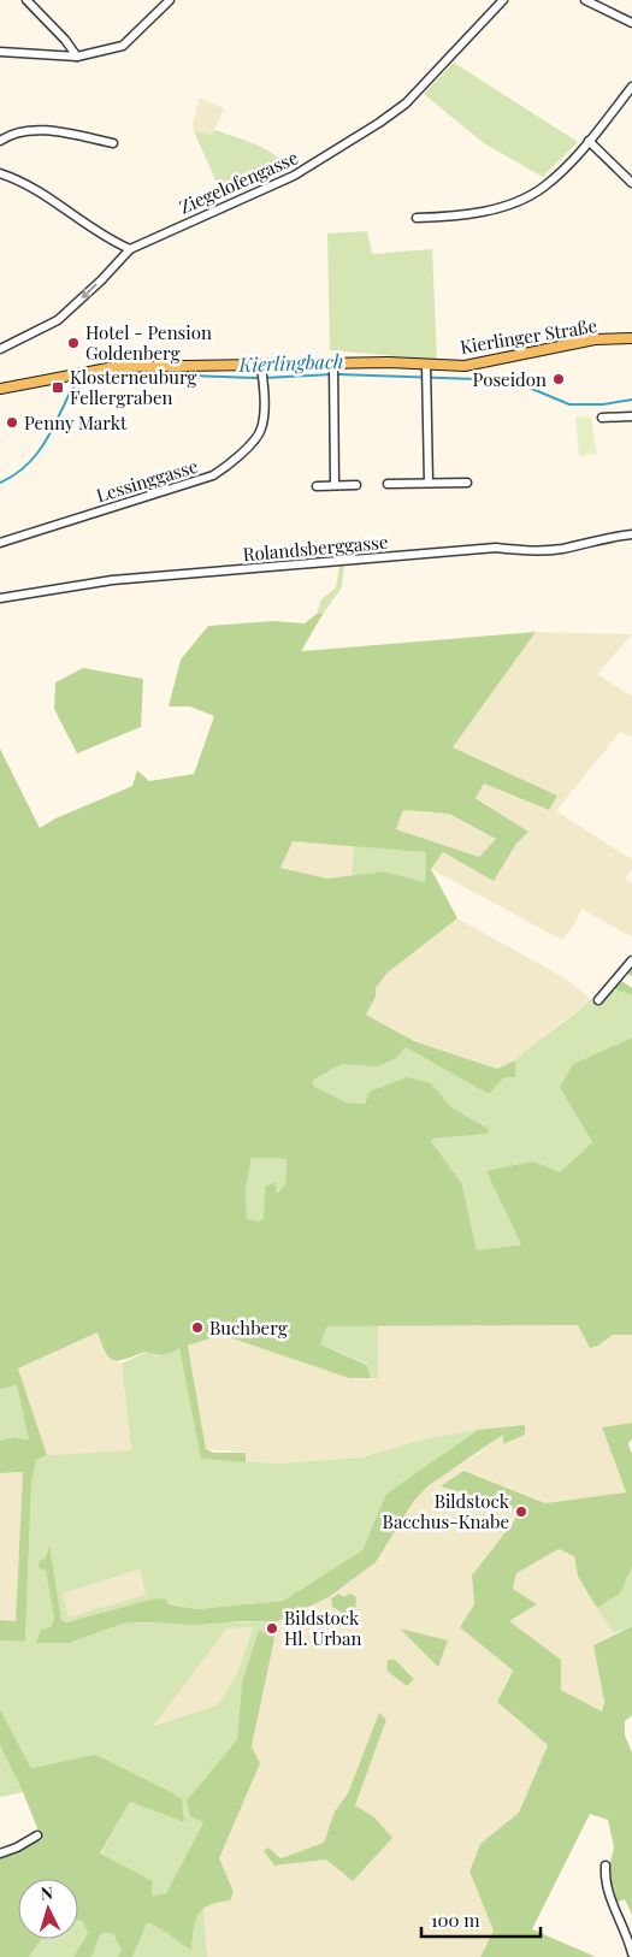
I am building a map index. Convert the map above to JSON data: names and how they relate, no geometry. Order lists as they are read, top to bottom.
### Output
{
  "streets": {
    "main road": ["Kierlinger Straße"],
    "street": ["Ziegelofengasse", "Lessinggasse", "Rolandsberggasse"]
  },
  "crossings": [
    ["Kierlinger Straße", "Lessinggasse"]
  ],
  "water": ["Kierlingbach"],
  "places": {
    "other": [
      "Hotel - Pension Goldenberg",
      "Poseidon",
      "Penny Markt",
      "Buchberg",
      "Bildstock Bacchus-Knabe",
      "Bildstock Hl. Urban"
    ],
    "transit": ["Klosterneuburg Fellergraben"]
  },
  "scale_bar": "100 m",
  "north": "top"
}
